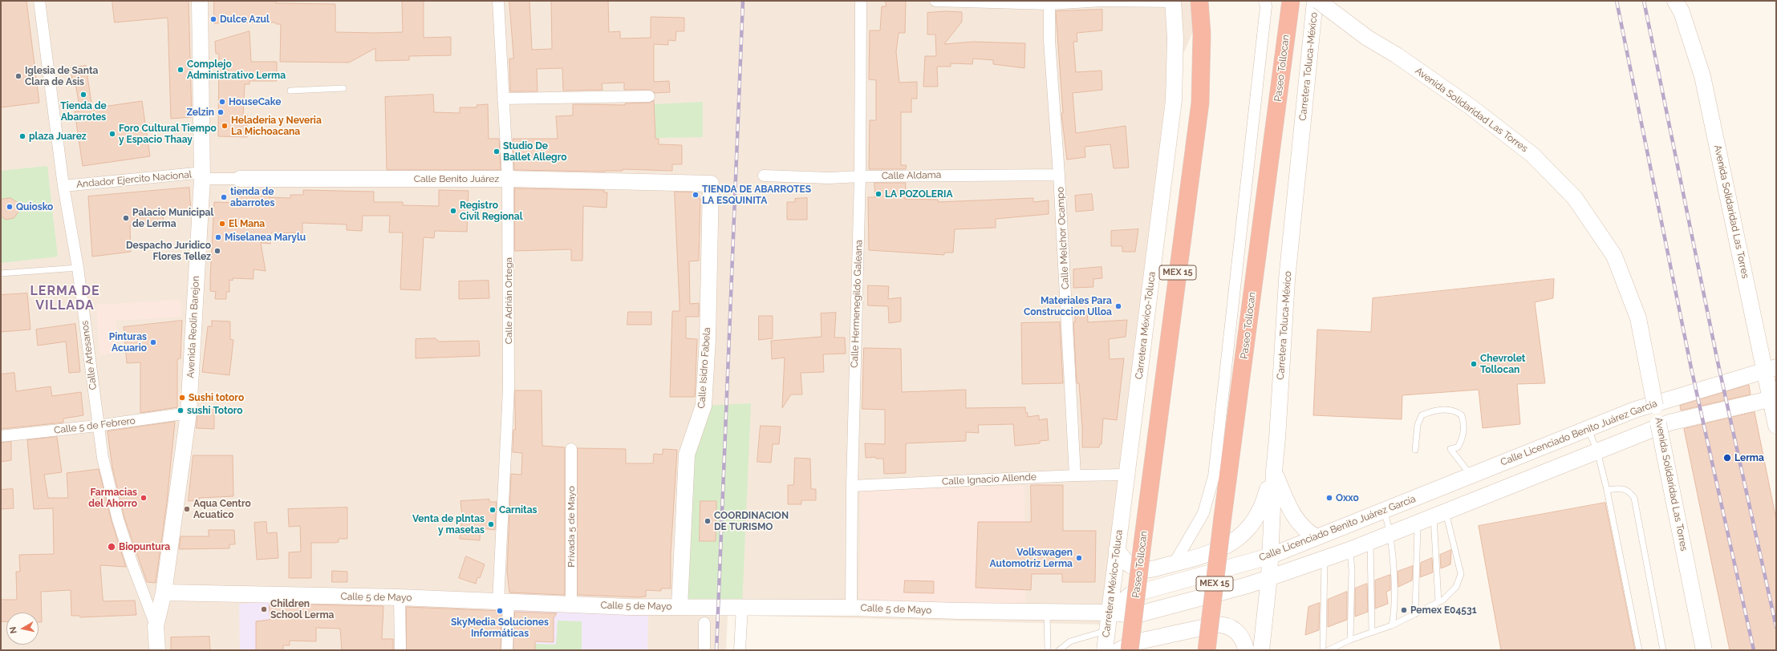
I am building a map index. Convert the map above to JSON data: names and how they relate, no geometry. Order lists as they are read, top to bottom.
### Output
{
  "streets": {
    "highway": ["Paseo Tollocan", "MEX 15"],
    "main road": [
      "Carretera Toluca-México",
      "Avenida Solidaridad Las Torres",
      "Calle Benito Juárez",
      "Carretera México-Toluca",
      "Avenida Reolin Barejon",
      "Calle Isidro Fabela",
      "Calle Licenciado Benito Juárez García",
      "Calle 5 de Mayo"
    ],
    "street": [
      "Calle Aldama",
      "Andador Ejercito Nacional",
      "Calle Melchor Ocampo",
      "Calle Adrián Ortega",
      "Calle Hermenegildo Galeana",
      "Calle Artesanos",
      "Calle 5 de Febrero",
      "Calle Ignacio Allende",
      "Privada 5 de Mayo"
    ]
  },
  "crossings": [
    ["Carretera Toluca-México", "Calle Licenciado Benito Juárez García"],
    ["Avenida Solidaridad Las Torres", "Calle Licenciado Benito Juárez García"],
    ["Calle Aldama", "Calle Melchor Ocampo"],
    ["Calle Aldama", "Calle Hermenegildo Galeana"],
    ["Calle Benito Juárez", "Andador Ejercito Nacional"],
    ["Calle Benito Juárez", "Calle Adrián Ortega"],
    ["Calle Benito Juárez", "Avenida Reolin Barejon"],
    ["Calle Benito Juárez", "Calle Isidro Fabela"],
    ["Andador Ejercito Nacional", "Avenida Reolin Barejon"],
    ["Andador Ejercito Nacional", "Calle Artesanos"],
    ["Calle Melchor Ocampo", "Calle Ignacio Allende"],
    ["Calle Adrián Ortega", "Calle 5 de Mayo"],
    ["Calle Hermenegildo Galeana", "Calle Ignacio Allende"],
    ["Calle Hermenegildo Galeana", "Calle 5 de Mayo"],
    ["Carretera México-Toluca", "Calle Licenciado Benito Juárez García"],
    ["Carretera México-Toluca", "Calle Ignacio Allende"],
    ["Carretera México-Toluca", "Calle 5 de Mayo"],
    ["Avenida Reolin Barejon", "Calle Artesanos"],
    ["Avenida Reolin Barejon", "Calle 5 de Febrero"],
    ["Avenida Reolin Barejon", "Calle 5 de Mayo"],
    ["Calle Artesanos", "Calle 5 de Febrero"],
    ["Calle Isidro Fabela", "Calle 5 de Mayo"],
    ["Calle Licenciado Benito Juárez García", "Calle 5 de Mayo"],
    ["Privada 5 de Mayo", "Calle 5 de Mayo"]
  ],
  "districts": ["LERMA DE VILLADA"],
  "places": [
    "Dulce Azul",
    "Complejo Administrativo Lerma",
    "Iglesia de Santa Clara de Asis",
    "Tienda de Abarrotes",
    "HouseCake",
    "Zelzin",
    "Heladeria y Neveria La Michoacana",
    "Foro Cultural Tiempo y Espacio Thaay",
    "plaza Juarez",
    "Studio De Ballet Allegro",
    "LA POZOLERIA",
    "TIENDA DE ABARROTES LA ESQUINITA",
    "tienda de abarrotes",
    "Quiosko",
    "Registro Civil Regional",
    "Palacio Municipal de Lerma",
    "El Mana",
    "Miselanea Marylu",
    "Despacho Juridico Flores Tellez",
    "Materiales Para Construccion Ulloa",
    "Pinturas Acuario",
    "Chevrolet Tollocan",
    "Sushi totoro",
    "sushi Totoro",
    "Lerma",
    "Farmacias del Ahorro",
    "Oxxo",
    "Aqua Centro Acuatico",
    "Carnitas",
    "COORDINACION DE TURISMO",
    "Venta de plntas y masetas",
    "Biopuntura",
    "Volkswagen Automotriz Lerma",
    "Children School Lerma",
    "Pemex E04531",
    "SkyMedia Soluciones Informáticas"
  ],
  "north": "left"
}
